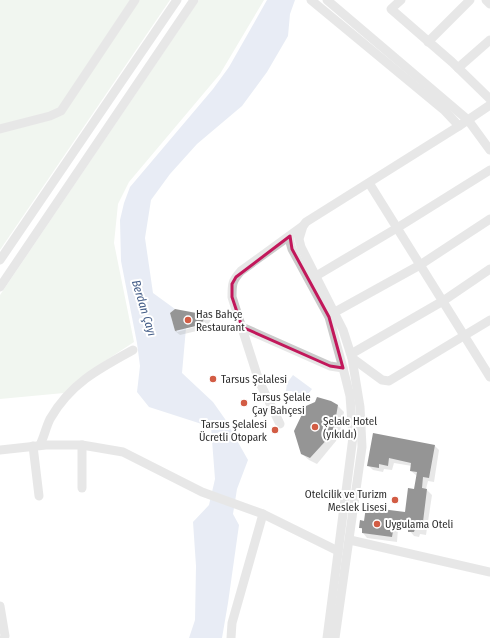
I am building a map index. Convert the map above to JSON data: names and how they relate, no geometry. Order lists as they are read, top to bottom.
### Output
{
  "water": ["Berdan Çayı"],
  "places": [
    "Has Bahçe Restaurant",
    "Tarsus Şelalesi",
    "Tarsus Şelale Çay Bahçesi",
    "Şelale Hotel (yıkıldı)",
    "Tarsus Şelalesi Ücretli Otopark",
    "Otelcilik ve Turizm Meslek Lisesi",
    "Uygulama Oteli"
  ]
}
